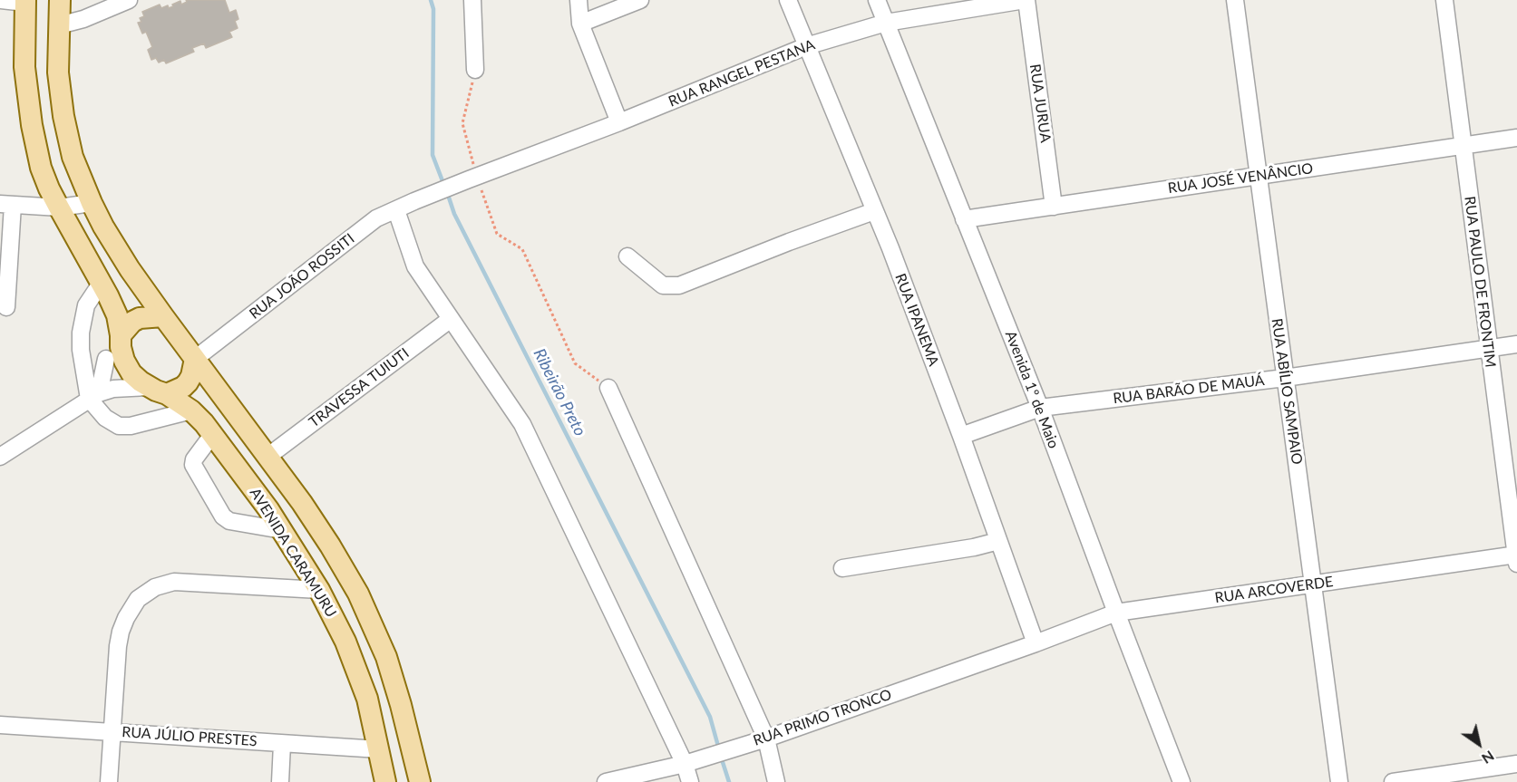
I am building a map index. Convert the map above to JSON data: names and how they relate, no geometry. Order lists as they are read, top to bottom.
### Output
{
  "streets": {
    "main road": ["AVENIDA CARAMURU"],
    "street": [
      "RUA RANGEL PESTANA",
      "RUA JURUA",
      "RUA JOSÉ VENÂNCIO",
      "RUA JOÃO ROSSITI",
      "RUA PAULO DE FRONTIM",
      "RUA IPANEMA",
      "TRAVESSA TUIUTI",
      "Avenida 1º de Maio",
      "RUA BARÃO DE MAUÁ",
      "RUA ABÍLIO SAMPAIO",
      "RUA ARCOVERDE",
      "RUA PRIMO TRONCO",
      "RUA JÚLIO PRESTES"
    ]
  },
  "crossings": [
    ["RUA RANGEL PESTANA", "RUA JURUA"],
    ["RUA RANGEL PESTANA", "RUA JOÃO ROSSITI"],
    ["RUA RANGEL PESTANA", "RUA IPANEMA"],
    ["RUA RANGEL PESTANA", "Avenida 1º de Maio"],
    ["RUA JURUA", "RUA JOSÉ VENÂNCIO"],
    ["RUA JOSÉ VENÂNCIO", "RUA PAULO DE FRONTIM"],
    ["RUA JOSÉ VENÂNCIO", "Avenida 1º de Maio"],
    ["RUA JOSÉ VENÂNCIO", "RUA ABÍLIO SAMPAIO"],
    ["RUA JOÃO ROSSITI", "AVENIDA CARAMURU"],
    ["RUA PAULO DE FRONTIM", "RUA BARÃO DE MAUÁ"],
    ["RUA PAULO DE FRONTIM", "RUA ARCOVERDE"],
    ["RUA IPANEMA", "RUA BARÃO DE MAUÁ"],
    ["RUA IPANEMA", "RUA ARCOVERDE"],
    ["RUA IPANEMA", "RUA PRIMO TRONCO"],
    ["TRAVESSA TUIUTI", "AVENIDA CARAMURU"],
    ["Avenida 1º de Maio", "RUA BARÃO DE MAUÁ"],
    ["Avenida 1º de Maio", "RUA ARCOVERDE"],
    ["RUA BARÃO DE MAUÁ", "RUA ABÍLIO SAMPAIO"],
    ["RUA ABÍLIO SAMPAIO", "RUA ARCOVERDE"],
    ["AVENIDA CARAMURU", "RUA JÚLIO PRESTES"],
    ["RUA ARCOVERDE", "RUA PRIMO TRONCO"]
  ],
  "water": ["Ribeirão Preto"],
  "north": "bottom right"
}
